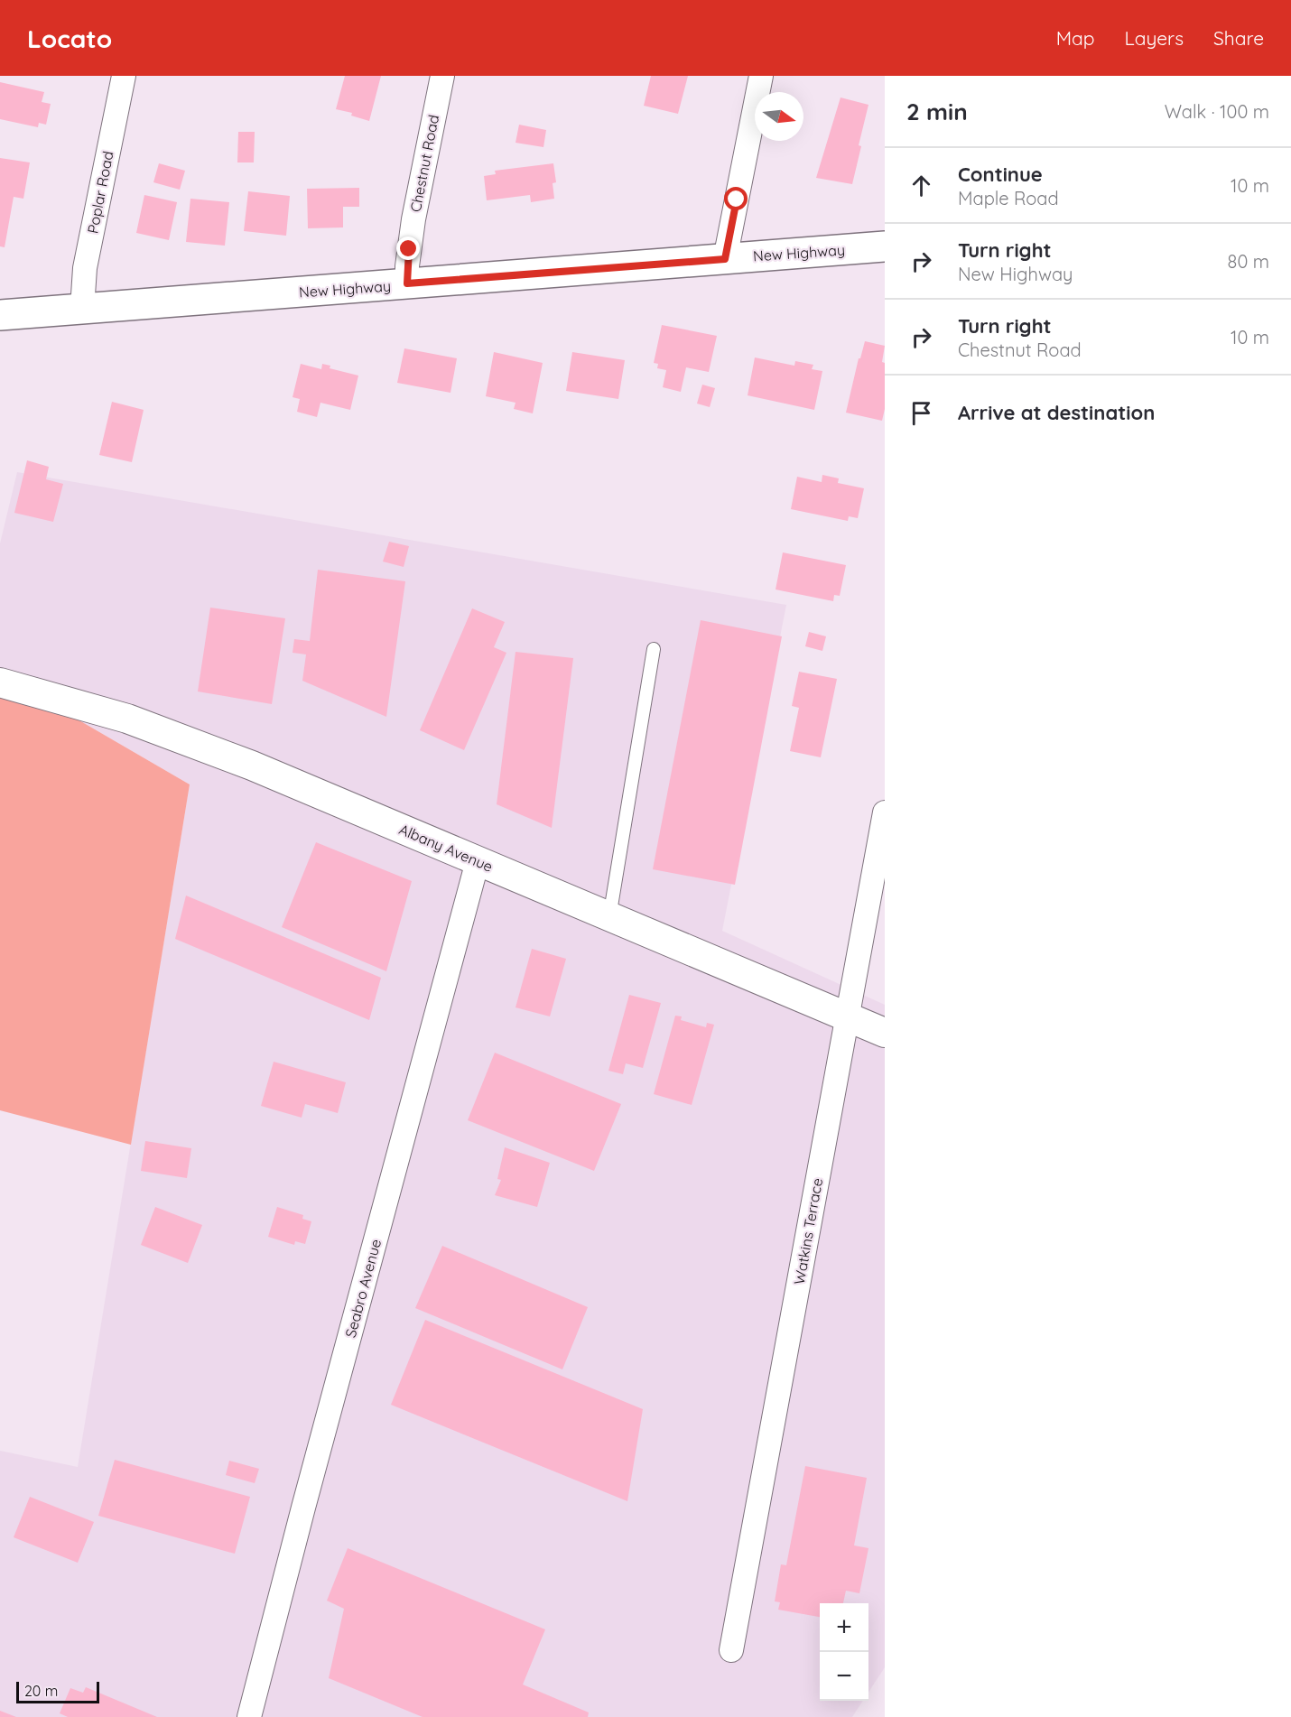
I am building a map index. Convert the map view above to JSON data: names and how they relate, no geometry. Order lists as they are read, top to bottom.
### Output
{
  "streets": {
    "main road": ["New Highway"],
    "street": [
      "Chestnut Road",
      "Poplar Road",
      "Albany Avenue",
      "Watkins Terrace",
      "Seabro Avenue"
    ]
  },
  "crossings": [
    ["Chestnut Road", "New Highway"],
    ["Poplar Road", "New Highway"],
    ["Albany Avenue", "Watkins Terrace"],
    ["Albany Avenue", "Seabro Avenue"]
  ],
  "scale_bar": "20 m",
  "north": "right",
  "page": {
    "header": "Locato",
    "nav": ["Map", "Layers", "Share"],
    "heading": ["2 min", "Walk · 100 m"],
    "list": [
      ["Continue", "Maple Road", "10 m"],
      ["Turn right", "New Highway", "80 m"],
      ["Turn right", "Chestnut Road", "10 m"],
      "Arrive at destination"
    ],
    "map_buttons": ["+", "−"],
    "scale": "20 m"
  }
}
